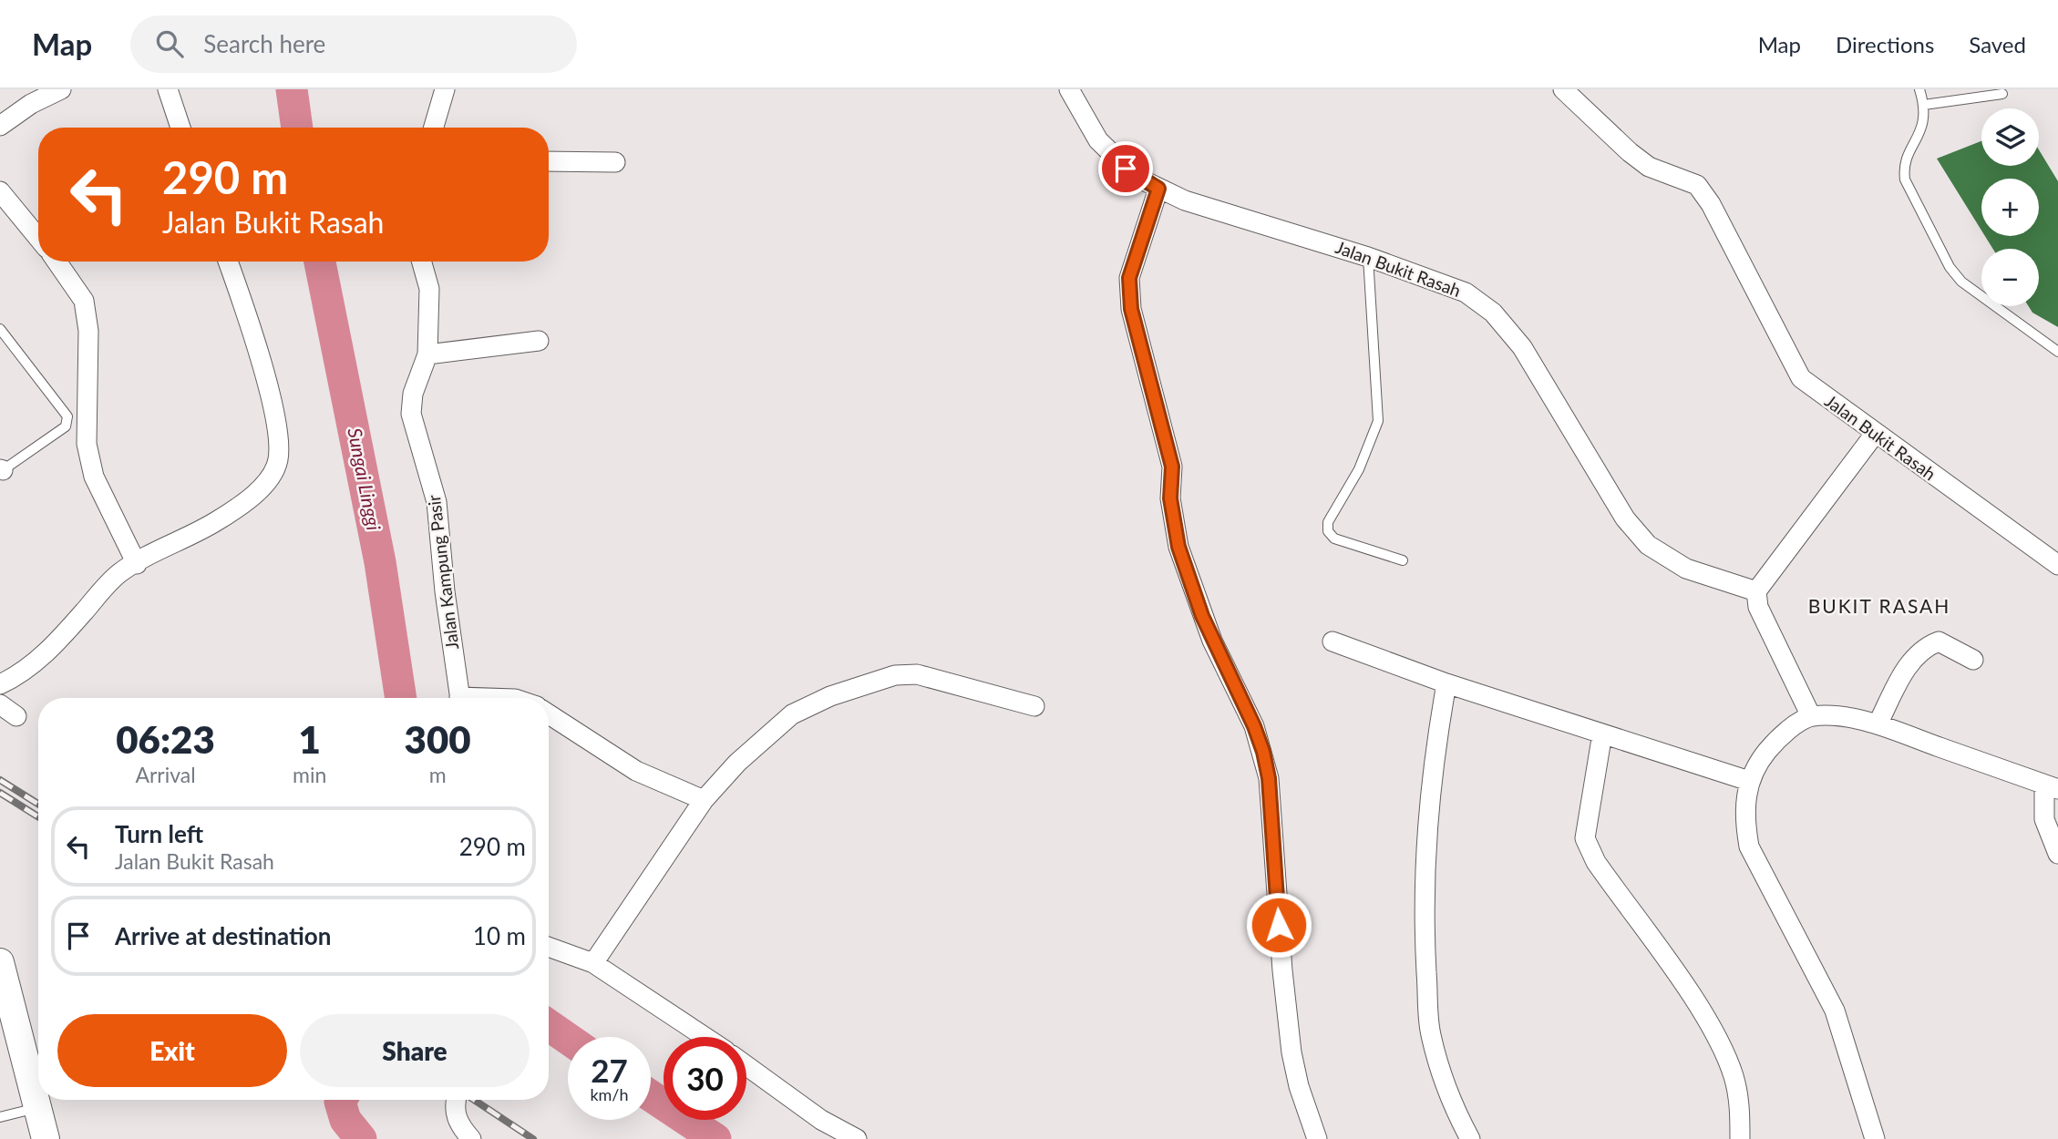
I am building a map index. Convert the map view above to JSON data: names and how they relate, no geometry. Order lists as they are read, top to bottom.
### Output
{
  "streets": {
    "street": ["Jalan Bukit Rasah", "Jalan Kampung Pasir"]
  },
  "districts": ["BUKIT RASAH"],
  "water": ["Sungai Linggi"],
  "page": {
    "header": "Map",
    "search": "Search here",
    "nav": ["Map", "Directions", "Saved"],
    "map_buttons": ["+", "−"],
    "turn": ["290 m", "Jalan Bukit Rasah"],
    "eta": [
      "06:23",
      "Arrival",
      "1",
      "min",
      "300",
      "m"
    ],
    "list": [
      {
        "name": "Turn left",
        "note": "Jalan Bukit Rasah",
        "value": "290 m"
      },
      {
        "name": "Arrive at destination",
        "value": "10 m"
      }
    ],
    "buttons": ["Exit", "Share"],
    "speed": "27 km/h",
    "limit": "30"
  }
}
